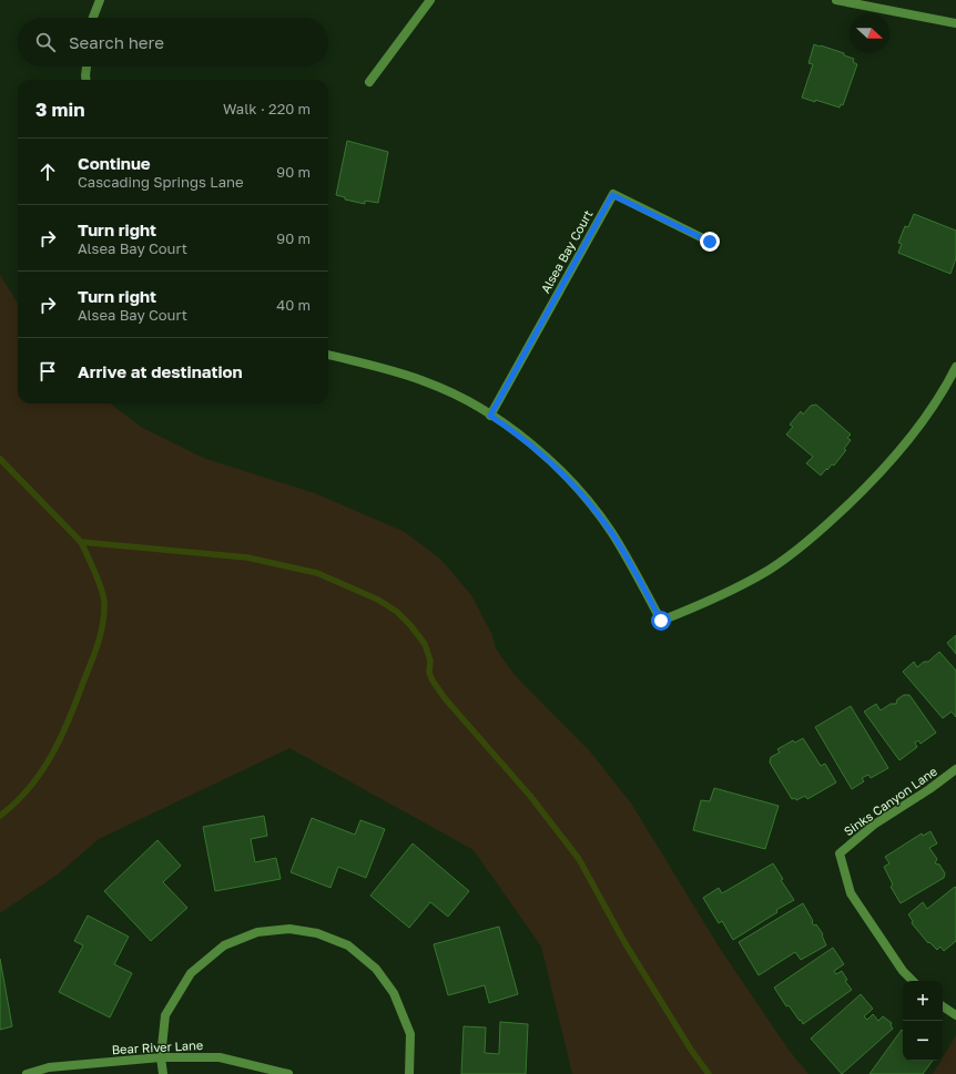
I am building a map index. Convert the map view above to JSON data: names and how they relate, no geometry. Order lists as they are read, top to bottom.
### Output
{
  "streets": {
    "street": ["Alsea Bay Court", "Sinks Canyon Lane", "Bear River Lane"]
  },
  "north": "right",
  "page": {
    "search": "Search here",
    "heading": ["3 min", "Walk · 220 m"],
    "list": [
      ["Continue", "Cascading Springs Lane", "90 m"],
      ["Turn right", "Alsea Bay Court", "90 m"],
      ["Turn right", "Alsea Bay Court", "40 m"],
      "Arrive at destination"
    ],
    "map_buttons": ["+", "−"]
  }
}
